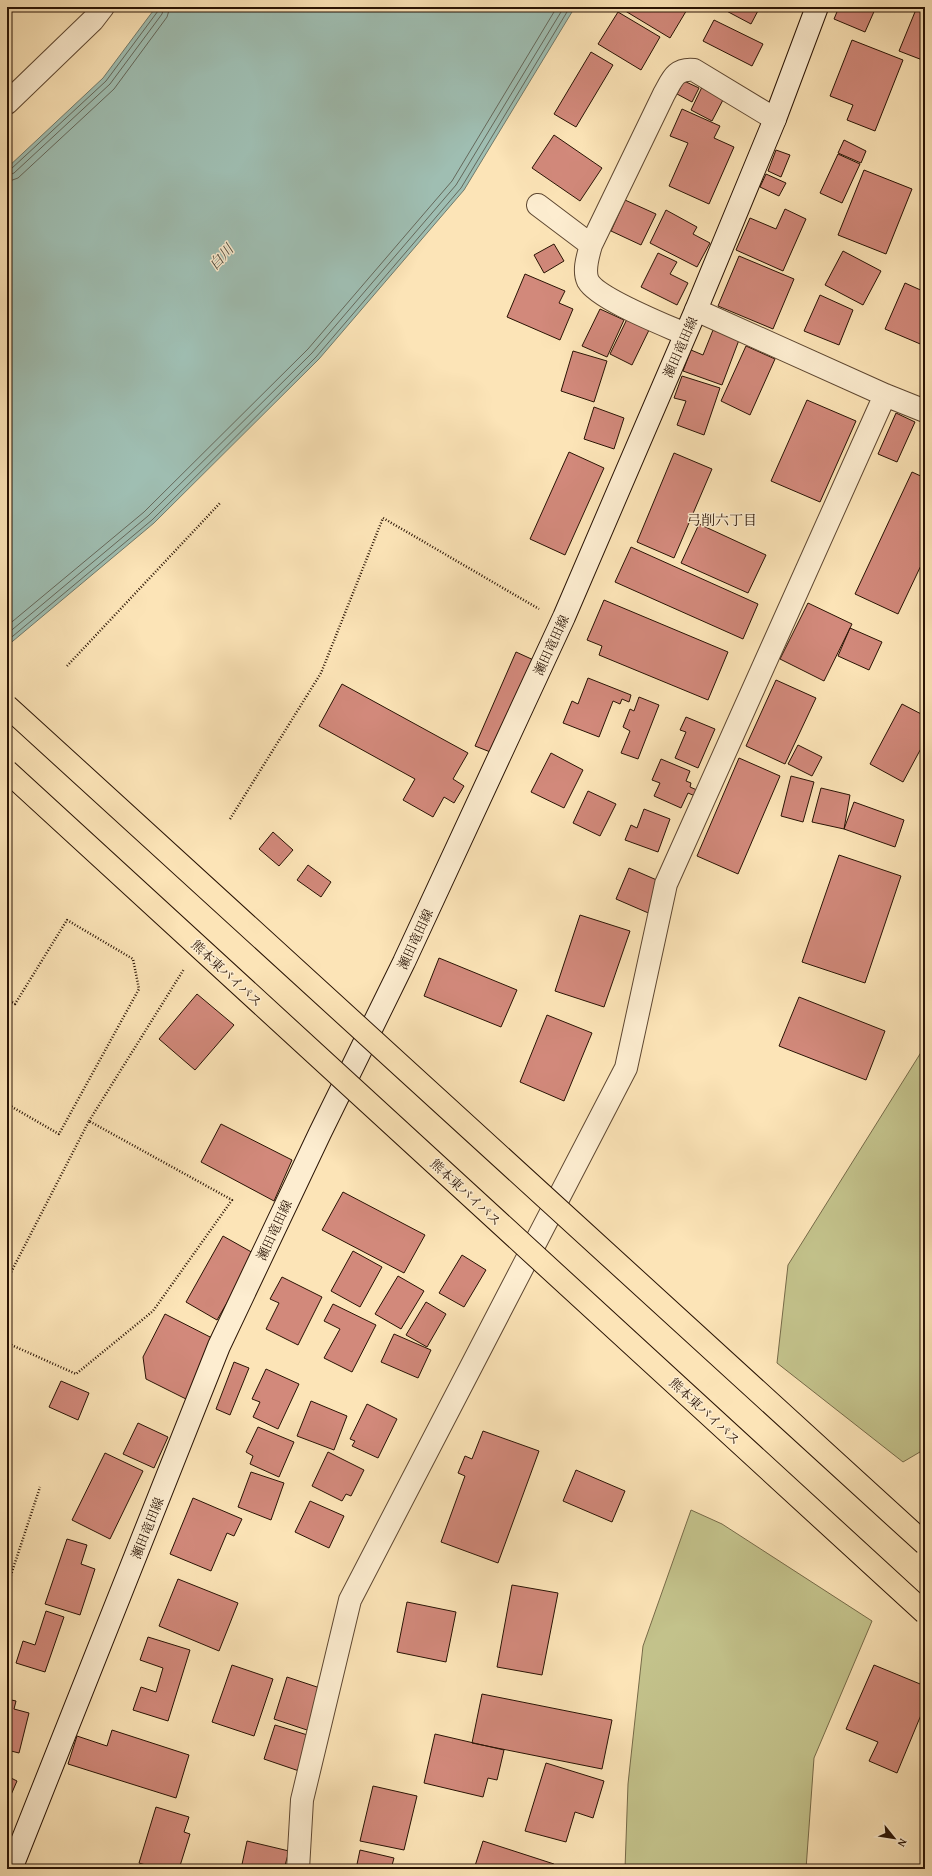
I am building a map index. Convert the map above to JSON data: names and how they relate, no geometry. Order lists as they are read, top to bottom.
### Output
{
  "streets": {
    "highway": ["熊本東バイパス"],
    "street": ["瀬田竜田線"]
  },
  "districts": ["弓削六丁目"],
  "water": ["白川"],
  "north": "bottom right"
}
